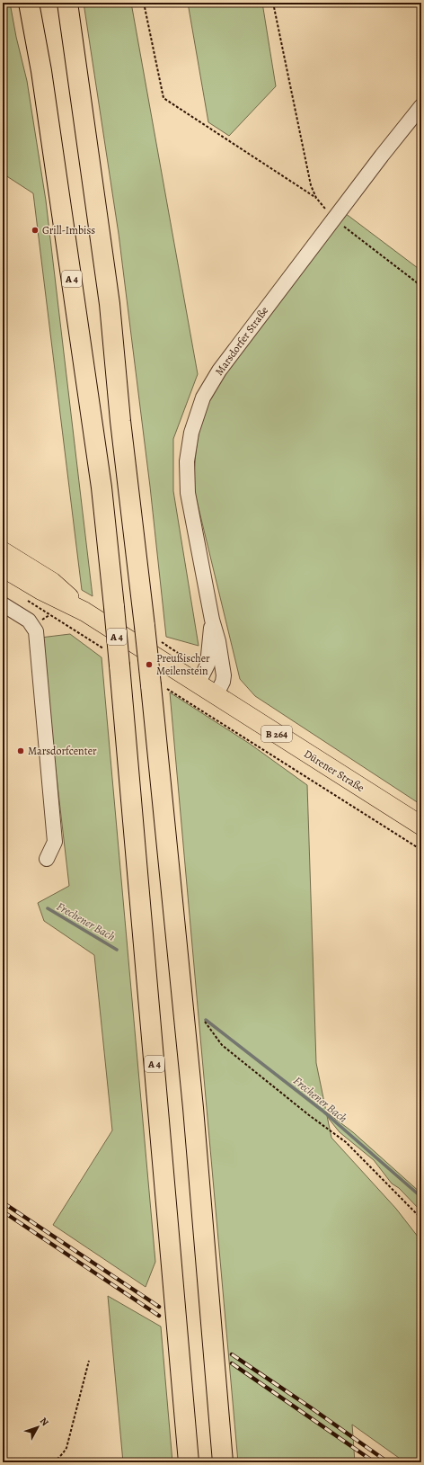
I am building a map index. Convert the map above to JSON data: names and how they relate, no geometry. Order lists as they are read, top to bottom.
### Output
{
  "streets": {
    "highway": ["A 4"],
    "main road": ["B 264", "Dürener Straße"],
    "street": ["Marsdorfer Straße"]
  },
  "crossings": [
    ["Marsdorfer Straße", "Dürener Straße"]
  ],
  "water": ["Frechener Bach"],
  "places": ["Grill-Imbiss", "Preußischer Meilenstein", "Marsdorfcenter"],
  "north": "top right"
}
